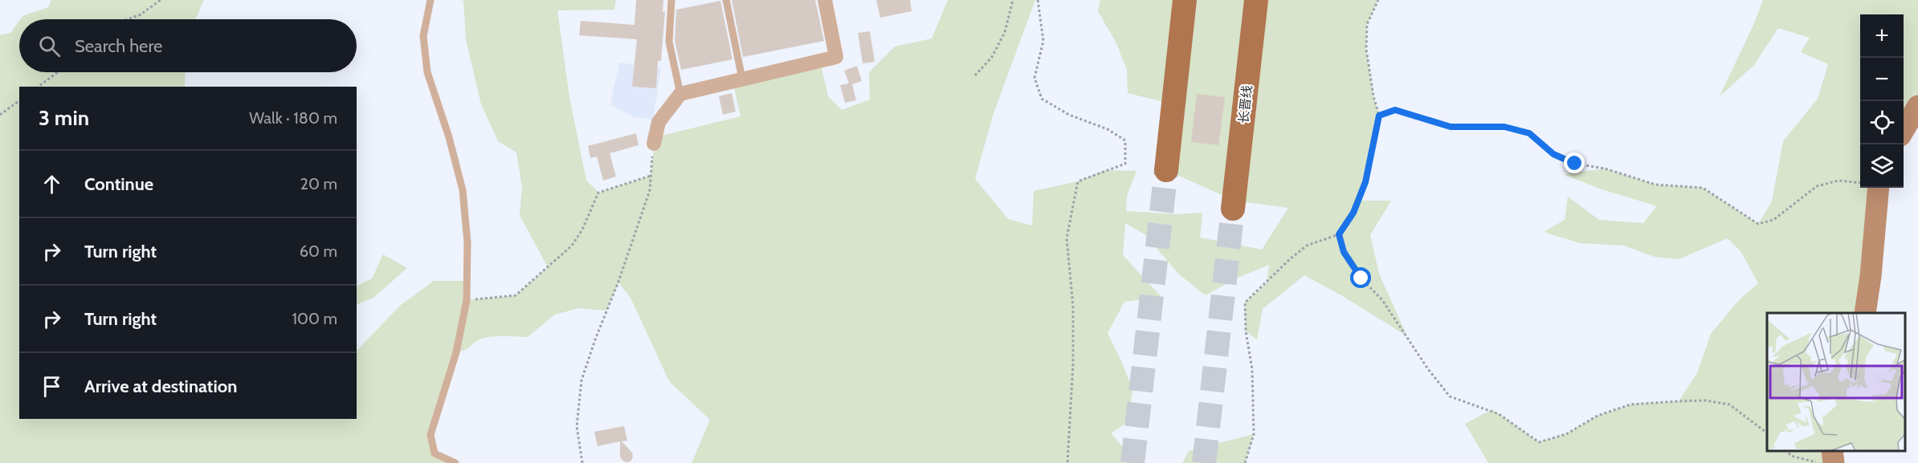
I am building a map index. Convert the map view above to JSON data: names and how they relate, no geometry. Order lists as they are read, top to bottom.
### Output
{
  "streets": {
    "main road": ["长晋线"]
  },
  "page": {
    "map_buttons": ["+", "−"],
    "search": "Search here",
    "heading": ["3 min", "Walk · 180 m"],
    "list": [
      ["Continue", "20 m"],
      ["Turn right", "60 m"],
      ["Turn right", "100 m"],
      "Arrive at destination"
    ]
  }
}
